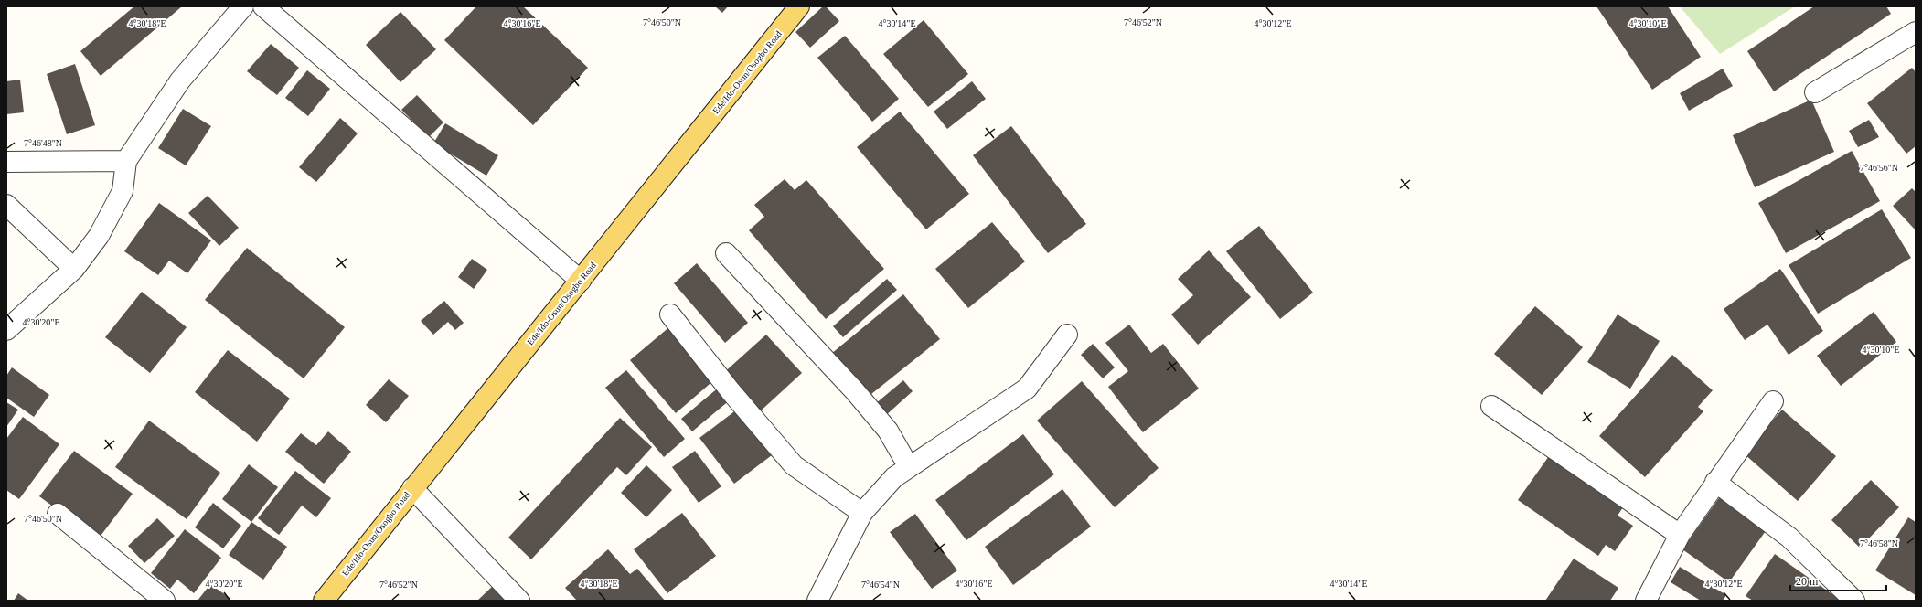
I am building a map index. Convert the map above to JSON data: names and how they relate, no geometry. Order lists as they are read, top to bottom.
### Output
{
  "streets": {
    "main road": ["Ede/Ido-Osun/Osogbo Road"]
  },
  "scale_bar": "20 m",
  "coordinates": [
    "7°46'50\"N",
    "7°46'52\"N",
    "4°30'18\"E",
    "4°30'16\"E",
    "4°30'14\"E",
    "4°30'12\"E",
    "4°30'10\"E",
    "7°46'48\"N",
    "7°46'56\"N",
    "4°30'20\"E",
    "7°46'58\"N",
    "7°46'54\"N"
  ]
}
